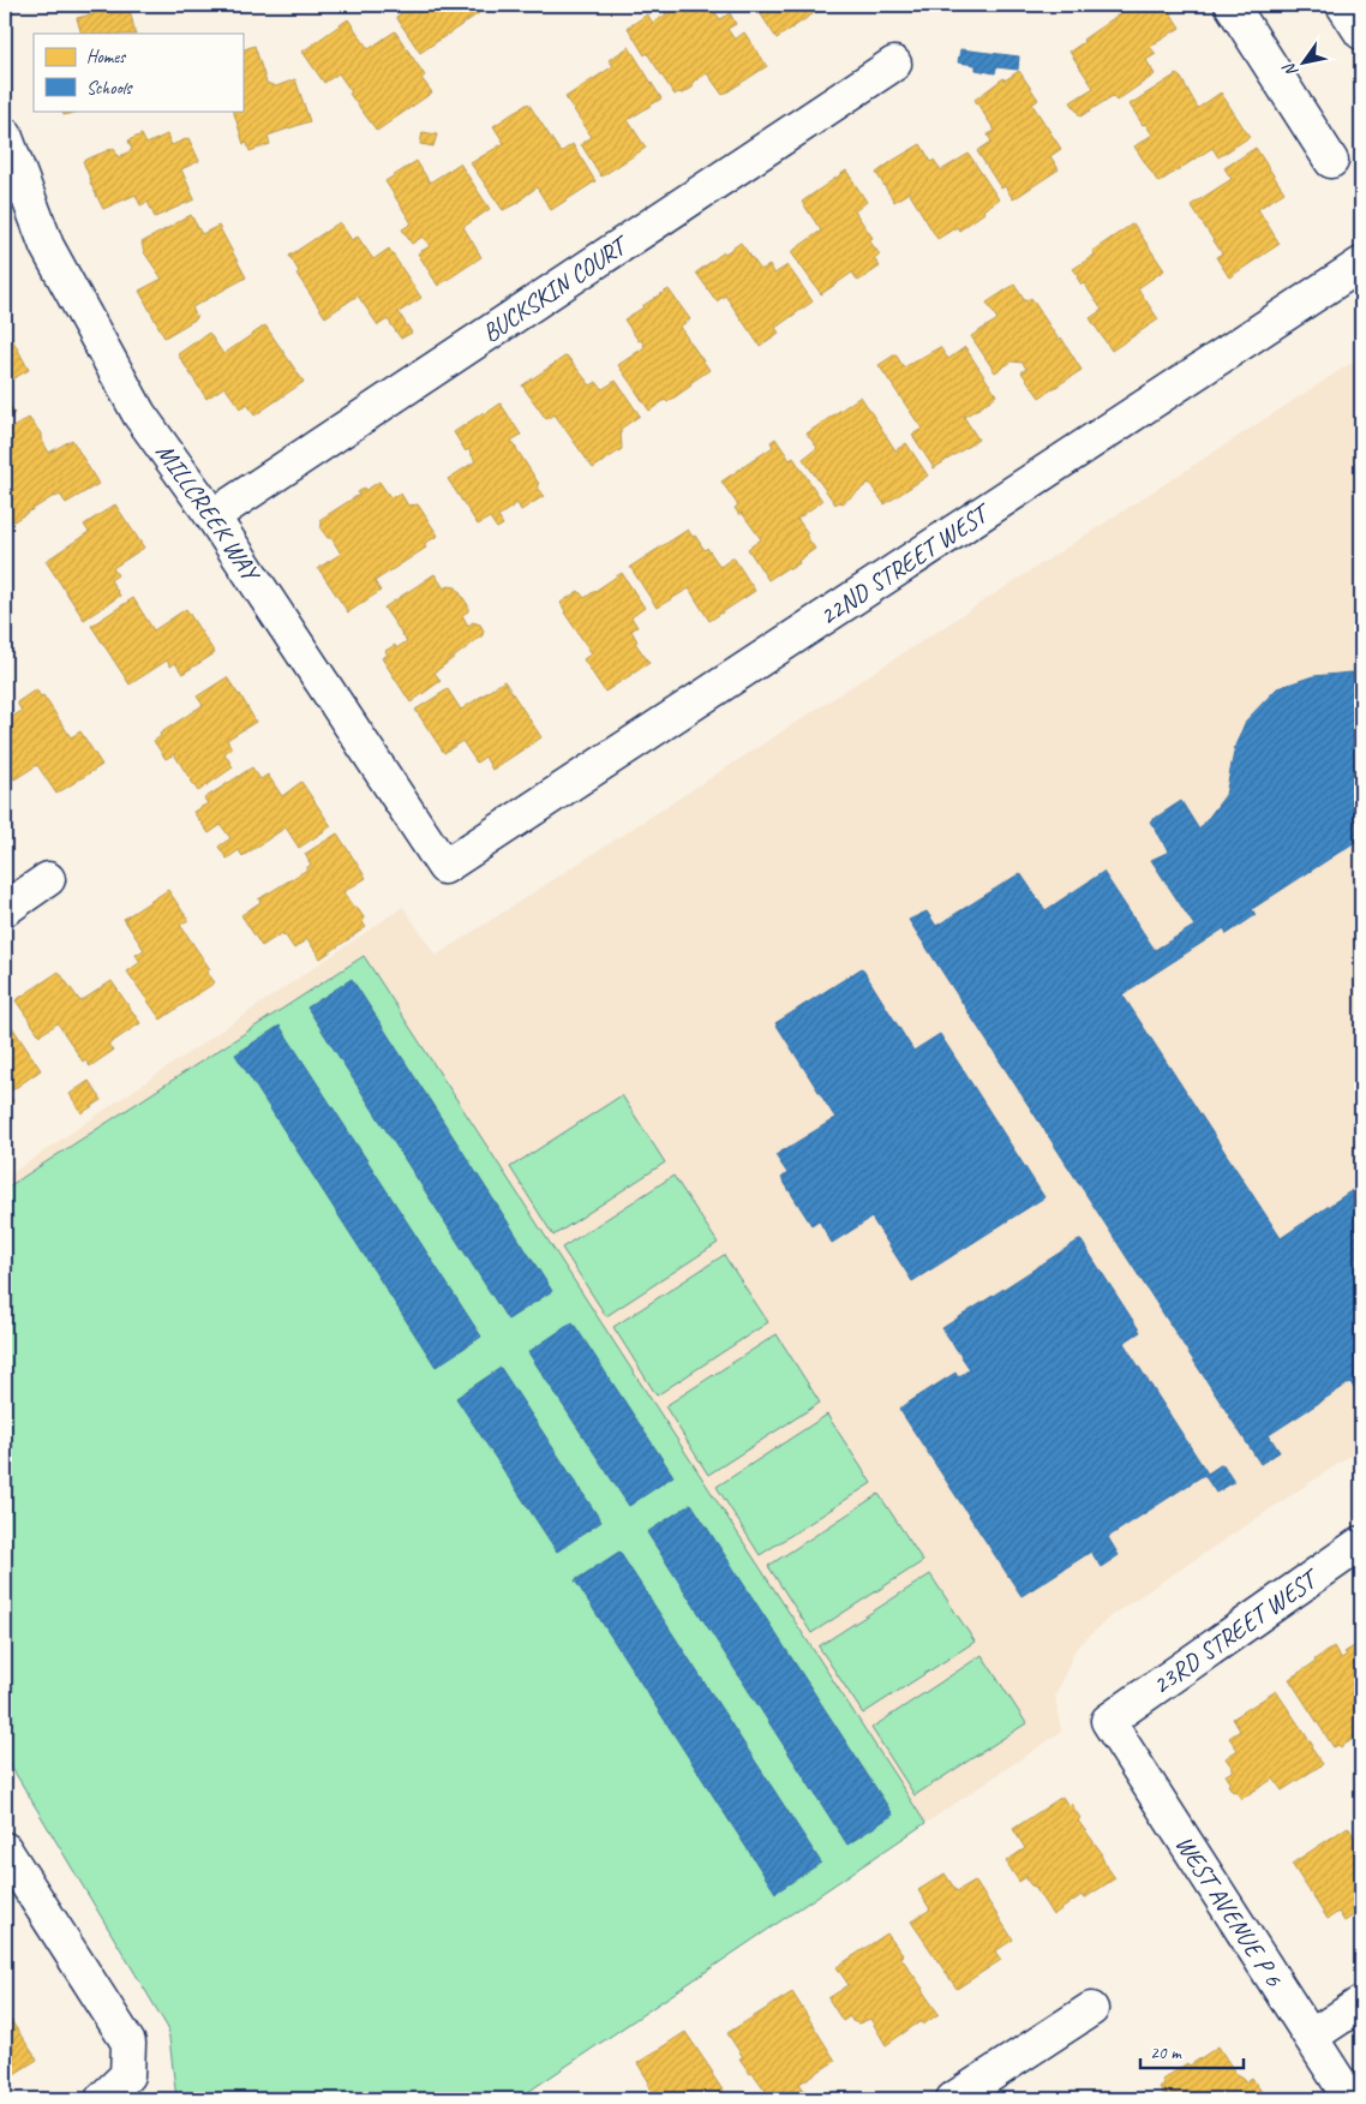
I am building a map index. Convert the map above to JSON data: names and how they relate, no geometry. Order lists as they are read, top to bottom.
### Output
{
  "streets": {
    "street": [
      "BUCKSKIN COURT",
      "MILLCREEK WAY",
      "22ND STREET WEST",
      "23RD STREET WEST",
      "WEST AVENUE P 6"
    ]
  },
  "crossings": [
    ["BUCKSKIN COURT", "MILLCREEK WAY"],
    ["MILLCREEK WAY", "22ND STREET WEST"],
    ["23RD STREET WEST", "WEST AVENUE P 6"]
  ],
  "legend": ["Homes", "Schools"],
  "scale_bar": "20 m",
  "north": "bottom left"
}
